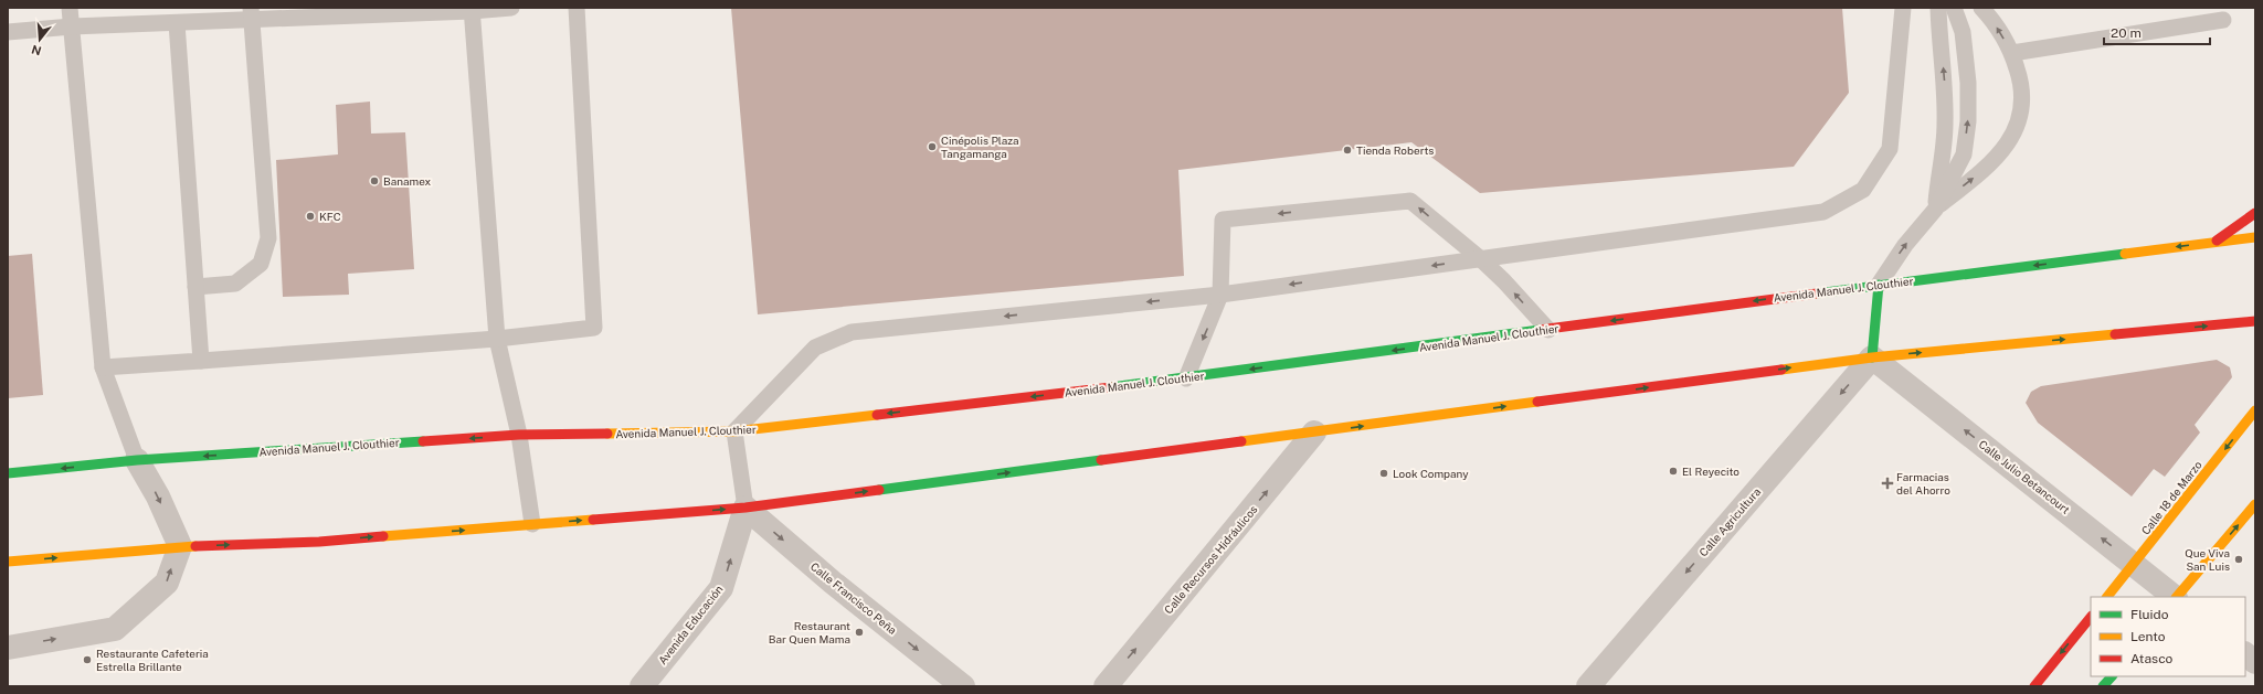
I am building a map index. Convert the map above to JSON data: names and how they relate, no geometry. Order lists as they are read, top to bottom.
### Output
{
  "streets": {
    "main road": ["Avenida Manuel J. Clouthier", "Calle 18 de Marzo"],
    "street": [
      "Calle Julio Betancourt",
      "Calle Agricultura",
      "Calle Recursos Hidráulicos",
      "Calle Francisco Peña",
      "Avenida Educación"
    ]
  },
  "crossings": [
    ["Calle Julio Betancourt", "Calle 18 de Marzo"],
    ["Calle Julio Betancourt", "Calle Agricultura"],
    ["Calle Francisco Peña", "Avenida Educación"]
  ],
  "one_way": [
    "Calle Julio Betancourt",
    "Calle Agricultura",
    "Calle Recursos Hidráulicos",
    "Calle Francisco Peña",
    "Avenida Educación"
  ],
  "places": {
    "other": [
      "Cinépolis Plaza Tangamanga",
      "Tienda Roberts",
      "Banamex",
      "KFC",
      "El Reyecito",
      "Look Company",
      "Que Viva San Luis",
      "Restaurant Bar Quen Mama",
      "Restaurante Cafeteria Estrella Brillante"
    ],
    "health": ["Farmacias del Ahorro"]
  },
  "legend": ["Fluido", "Lento", "Atasco"],
  "scale_bar": "20 m",
  "north": "bottom"
}
